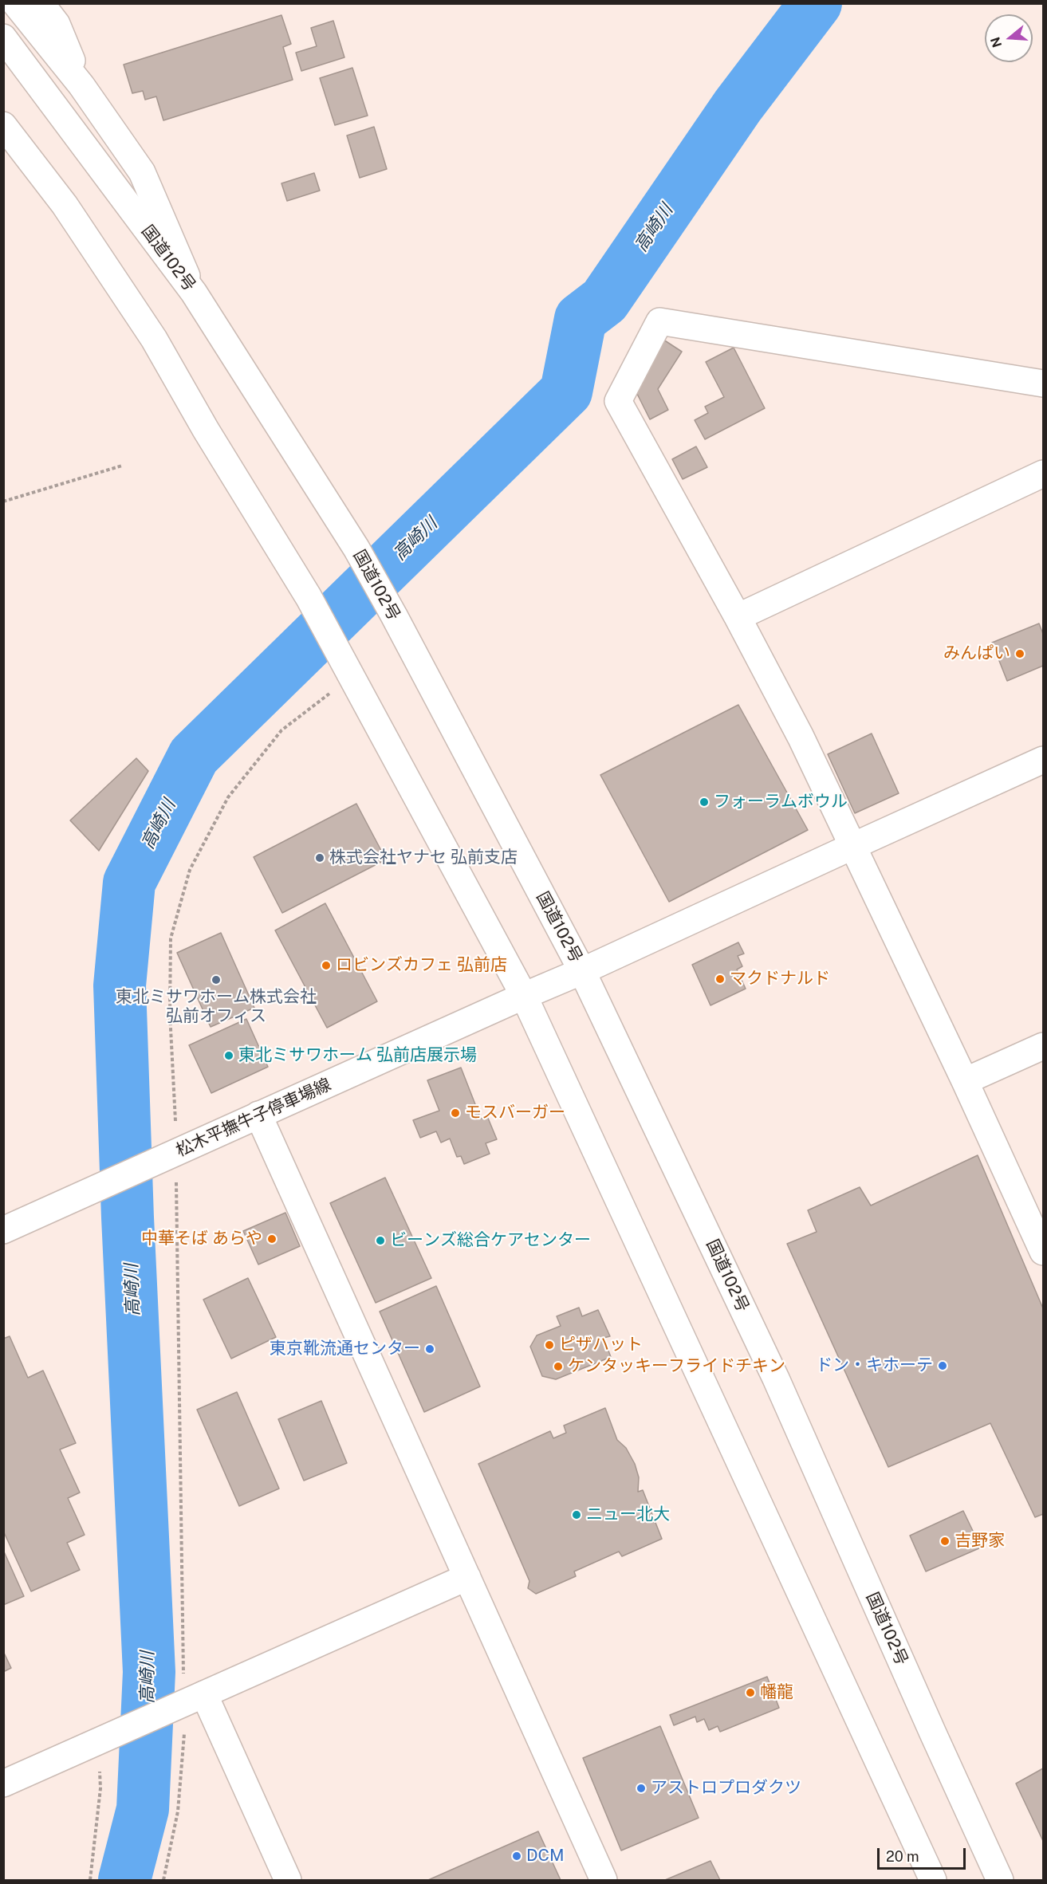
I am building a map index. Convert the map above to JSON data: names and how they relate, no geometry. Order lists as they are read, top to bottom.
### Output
{
  "streets": {
    "main road": ["国道102号", "松木平撫牛子停車場線"]
  },
  "crossings": [
    ["国道102号", "松木平撫牛子停車場線"]
  ],
  "water": ["高崎川"],
  "places": [
    "みんぱい",
    "フォーラムボウル",
    "株式会社ヤナセ 弘前支店",
    "ロビンズカフェ 弘前店",
    "マクドナルド",
    "東北ミサワホーム株式会社 弘前オフィス",
    "東北ミサワホーム 弘前店展示場",
    "モスバーガー",
    "中華そば あらや",
    "ビーンズ総合ケアセンター",
    "ピザハット",
    "東京靴流通センター",
    "ドン・キホーテ",
    "ケンタッキーフライドチキン",
    "ニュー北大",
    "吉野家",
    "幡龍",
    "アストロプロダクツ",
    "DCM"
  ],
  "scale_bar": "20 m",
  "north": "left"
}
